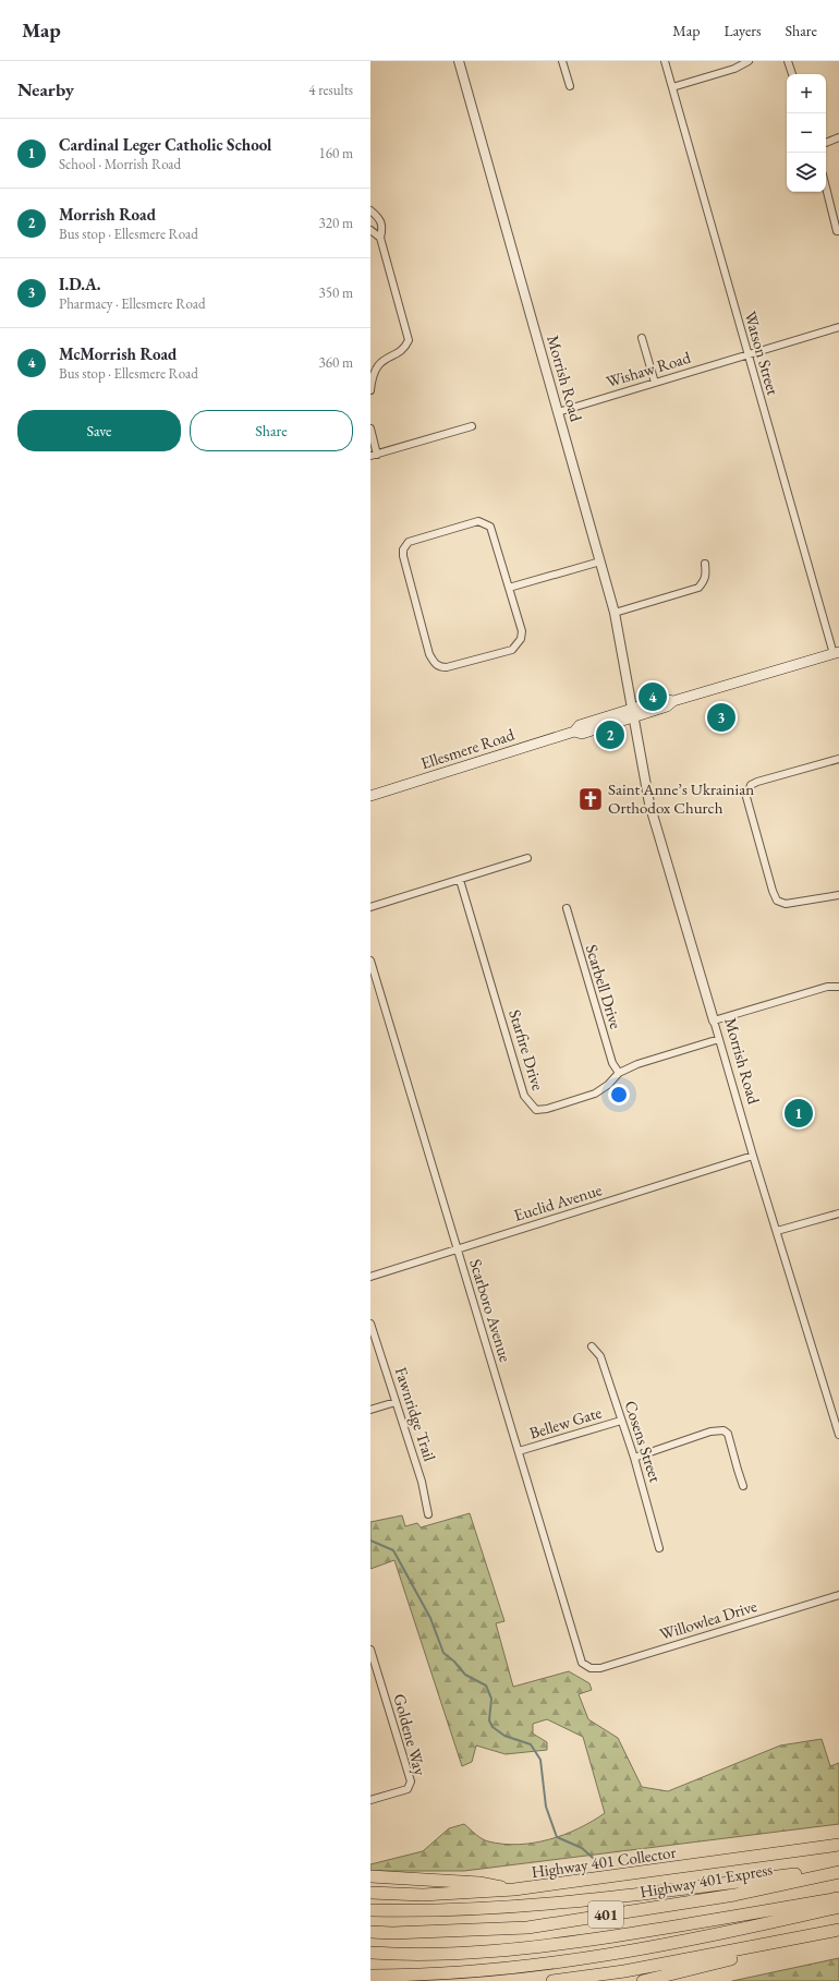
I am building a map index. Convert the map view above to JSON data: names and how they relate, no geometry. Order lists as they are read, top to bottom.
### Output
{
  "streets": {
    "highway": ["Highway 401 Collector", "Highway 401 Express", "401"],
    "main road": ["Ellesmere Road"],
    "street": [
      "Watson Street",
      "Wishaw Road",
      "Morrish Road",
      "Scarbell Drive",
      "Starfire Drive",
      "Euclid Avenue",
      "Scarboro Avenue",
      "Fawnridge Trail",
      "Bellew Gate",
      "Cosens Street",
      "Willowlea Drive",
      "Goldene Way"
    ]
  },
  "crossings": [
    ["Watson Street", "Wishaw Road"],
    ["Watson Street", "Ellesmere Road"],
    ["Wishaw Road", "Morrish Road"],
    ["Morrish Road", "Ellesmere Road"],
    ["Morrish Road", "Starfire Drive"],
    ["Morrish Road", "Euclid Avenue"],
    ["Scarbell Drive", "Starfire Drive"],
    ["Euclid Avenue", "Scarboro Avenue"],
    ["Scarboro Avenue", "Bellew Gate"],
    ["Scarboro Avenue", "Willowlea Drive"],
    ["Bellew Gate", "Cosens Street"]
  ],
  "places": {
    "church": ["Saint Anne’s Ukrainian Orthodox Church"]
  },
  "page": {
    "header": "Map",
    "nav": ["Map", "Layers", "Share"],
    "heading": ["Nearby", "4 results"],
    "map_buttons": ["+", "−"],
    "list": [
      {
        "mark": "1",
        "name": "Cardinal Leger Catholic School",
        "note": "School · Morrish Road",
        "value": "160 m"
      },
      {
        "mark": "2",
        "name": "Morrish Road",
        "note": "Bus stop · Ellesmere Road",
        "value": "320 m"
      },
      {
        "mark": "3",
        "name": "I.D.A.",
        "note": "Pharmacy · Ellesmere Road",
        "value": "350 m"
      },
      {
        "mark": "4",
        "name": "McMorrish Road",
        "note": "Bus stop · Ellesmere Road",
        "value": "360 m"
      }
    ],
    "buttons": ["Save", "Share"],
    "pins": [
      "4",
      "3",
      "2",
      "1"
    ]
  }
}
